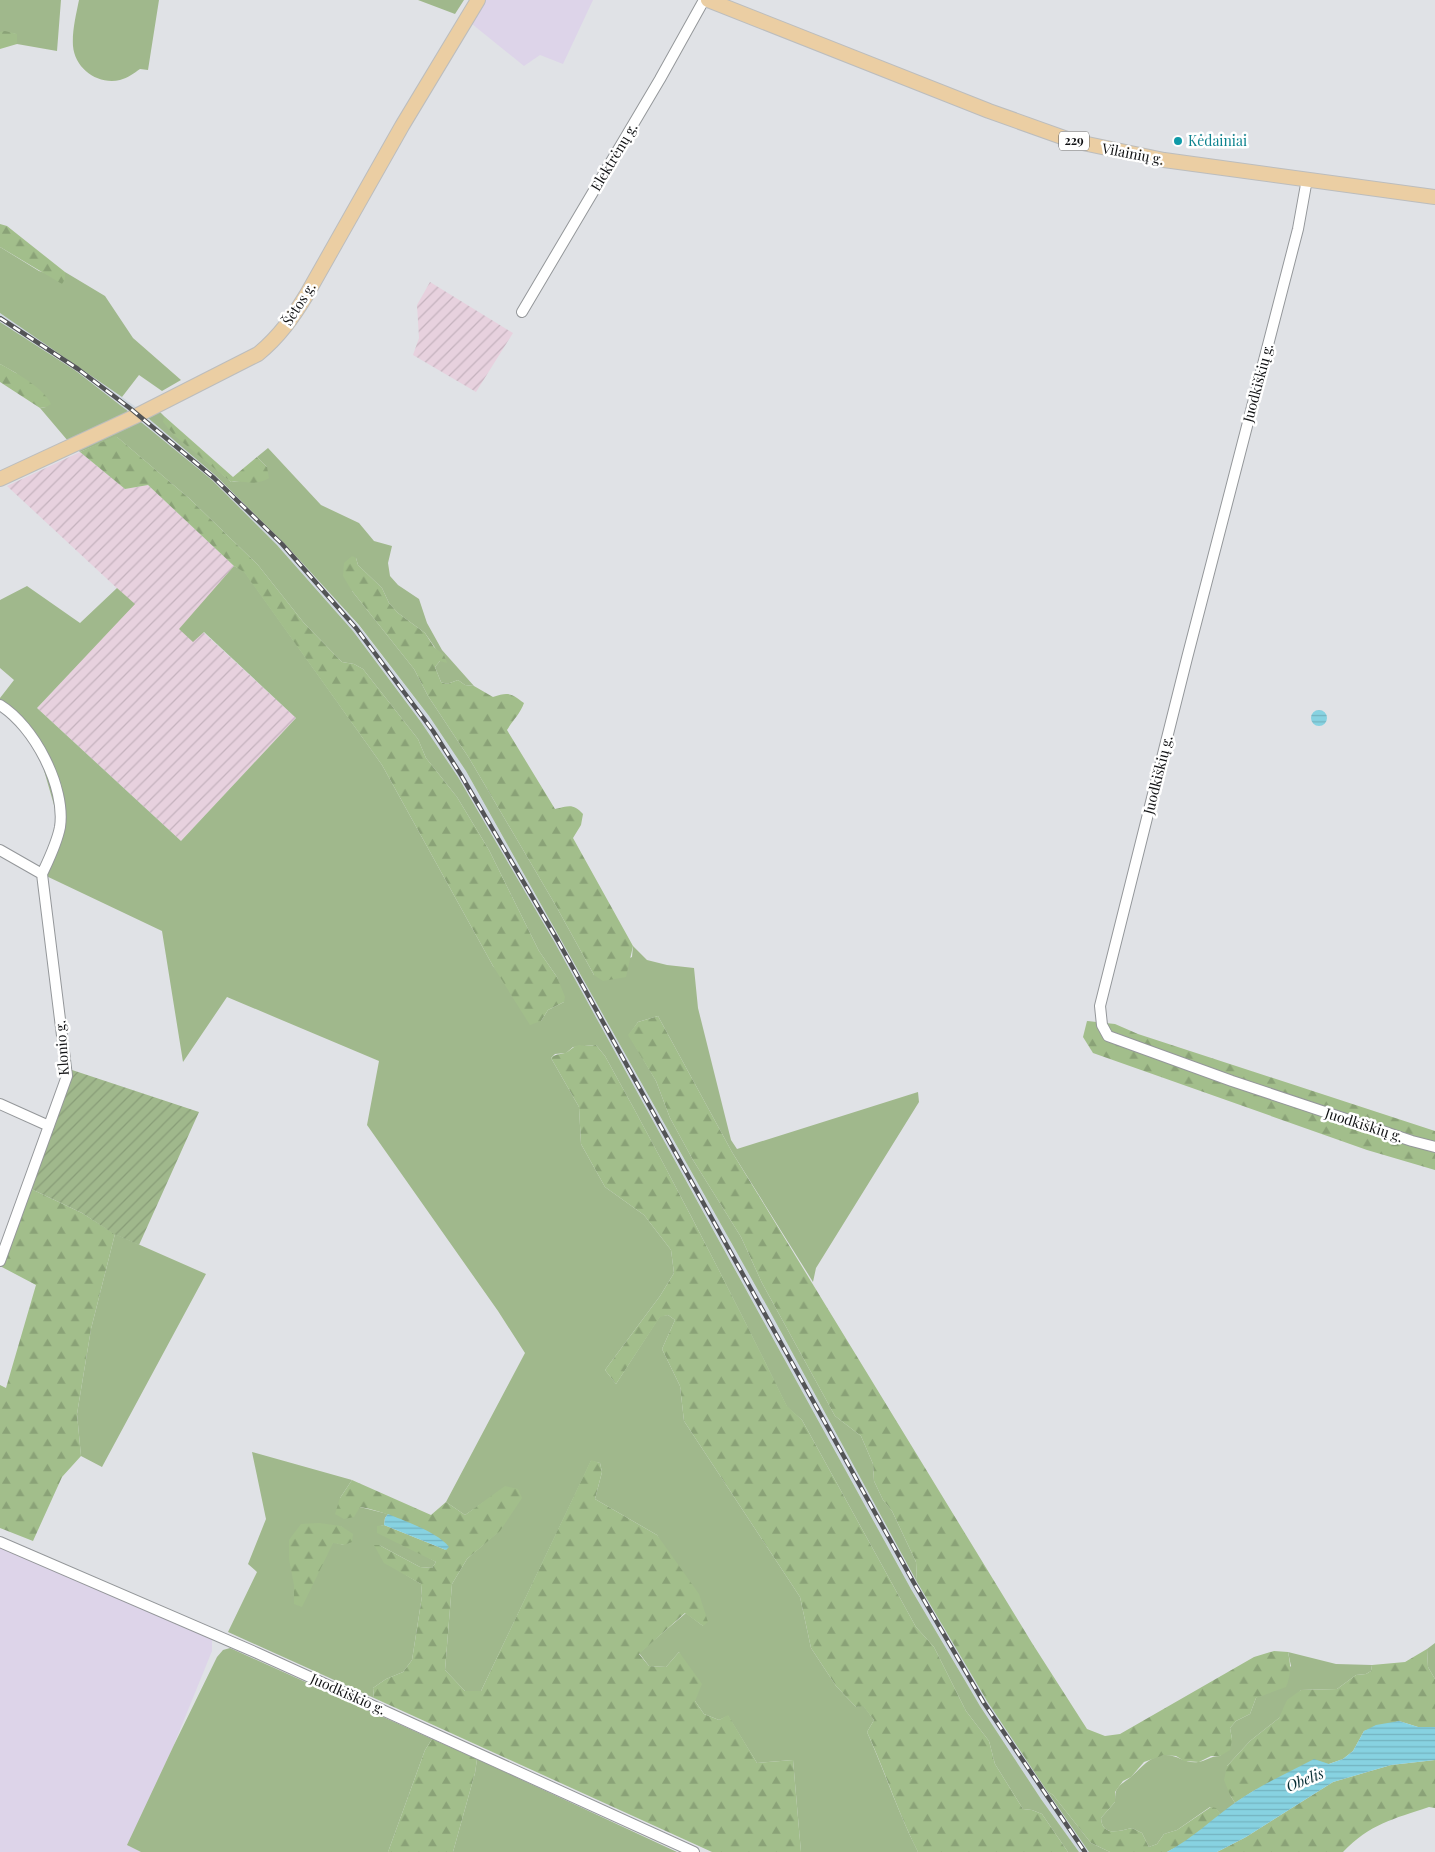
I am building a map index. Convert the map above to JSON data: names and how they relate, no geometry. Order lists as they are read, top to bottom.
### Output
{
  "streets": {
    "main road": ["229", "Vilainių g.", "Šėtos g."],
    "street": [
      "Elektrėnų g.",
      "Juodkiškių g.",
      "Klonio g.",
      "Juodkiškio g."
    ]
  },
  "crossings": [
    ["Vilainių g.", "Juodkiškių g."]
  ],
  "water": ["Obelis"],
  "places": ["Kėdainiai"]
}
